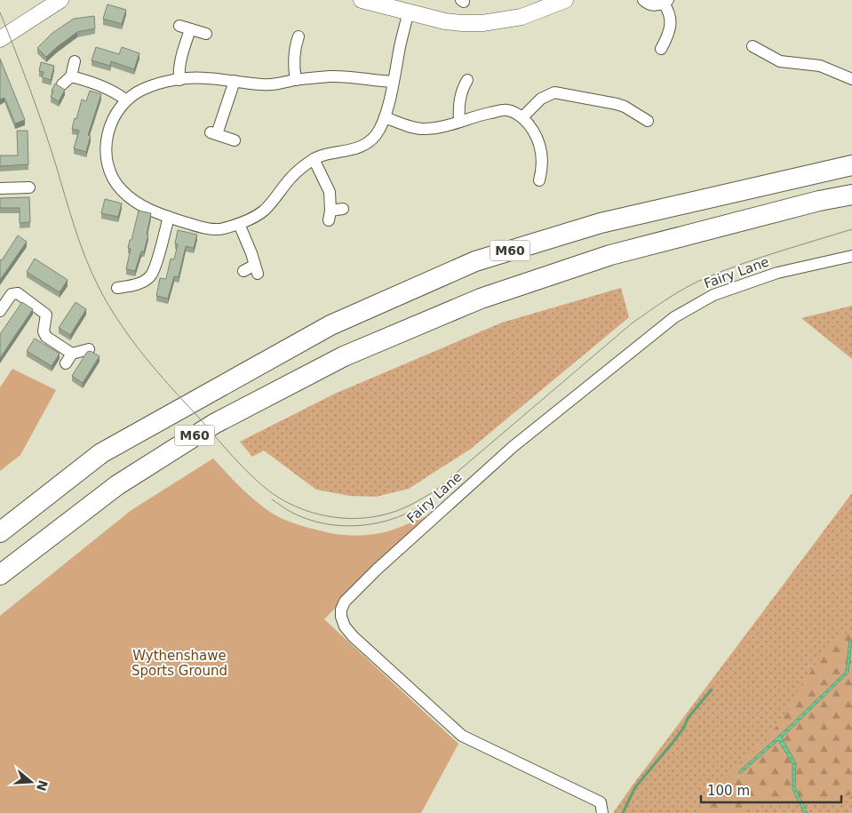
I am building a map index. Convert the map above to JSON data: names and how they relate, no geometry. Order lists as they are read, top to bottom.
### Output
{
  "streets": {
    "highway": ["M60"],
    "street": ["Fairy Lane"]
  },
  "parks": ["Wythenshawe Sports Ground"],
  "scale_bar": "100 m",
  "north": "right"
}
